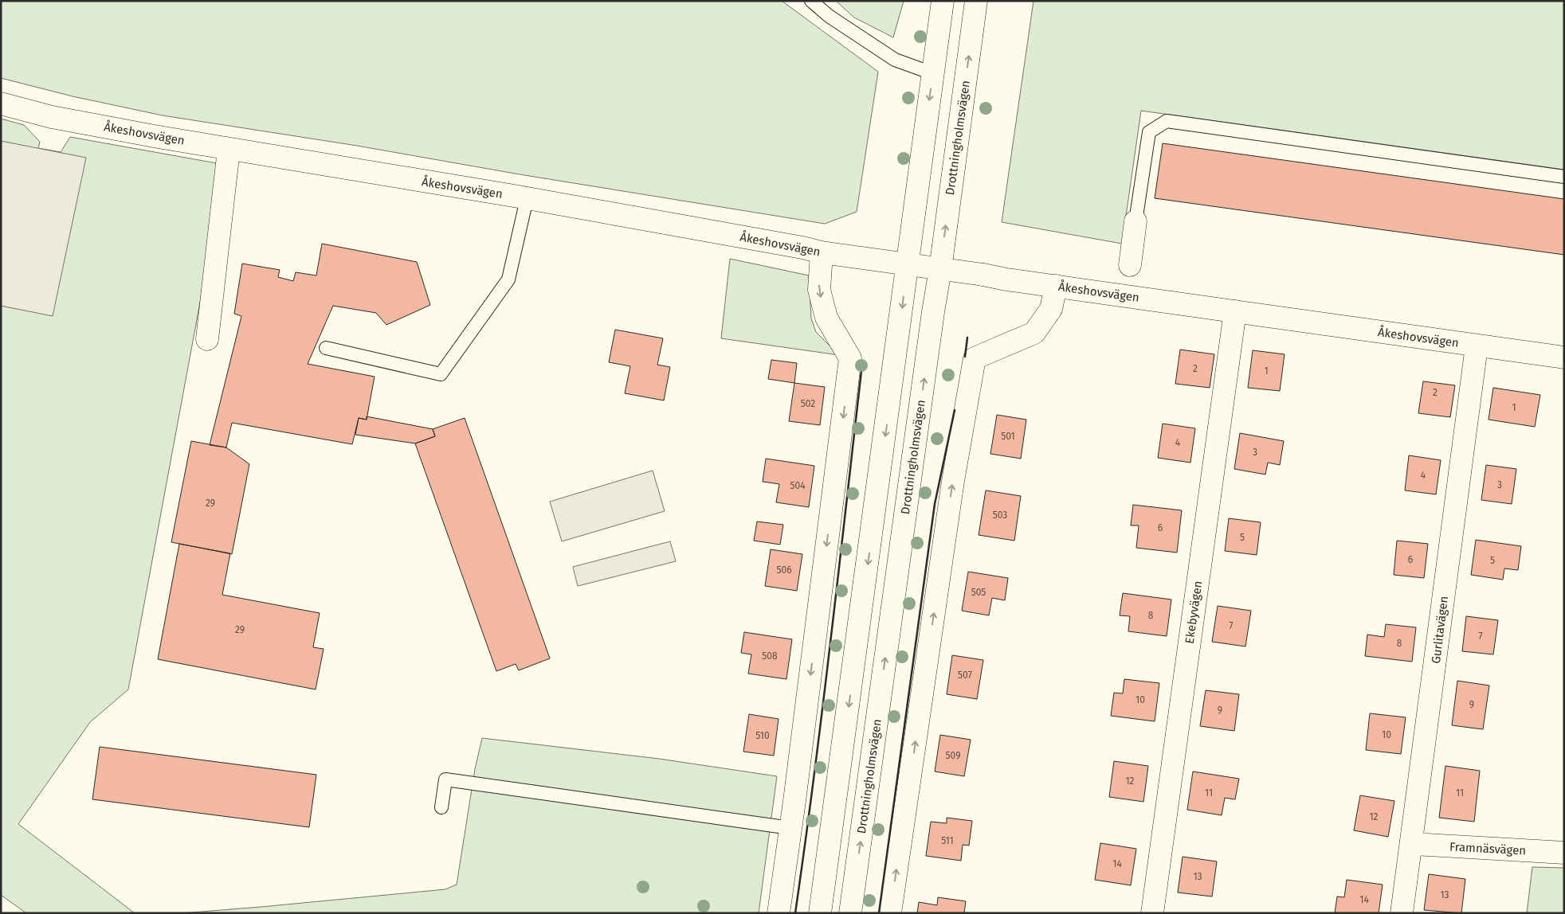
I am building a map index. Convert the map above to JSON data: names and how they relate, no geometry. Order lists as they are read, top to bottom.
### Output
{
  "streets": {
    "street": [
      "Åkeshovsvägen",
      "Drottningholmsvägen",
      "Ekebyvägen",
      "Gurlitavägen",
      "Framnäsvägen"
    ]
  },
  "crossings": [
    ["Åkeshovsvägen", "Drottningholmsvägen"],
    ["Åkeshovsvägen", "Ekebyvägen"],
    ["Åkeshovsvägen", "Gurlitavägen"],
    ["Gurlitavägen", "Framnäsvägen"]
  ],
  "house_numbers": [
    "2",
    "1",
    "2",
    "502",
    "1",
    "501",
    "4",
    "3",
    "4",
    "3",
    "504",
    "29",
    "503",
    "6",
    "5",
    "6",
    "5",
    "506",
    "505",
    "8",
    "7",
    "29",
    "7",
    "8",
    "508",
    "507",
    "10",
    "9",
    "9",
    "10",
    "510",
    "509",
    "12",
    "11",
    "11",
    "12",
    "511",
    "14",
    "13",
    "13",
    "14"
  ]
}
